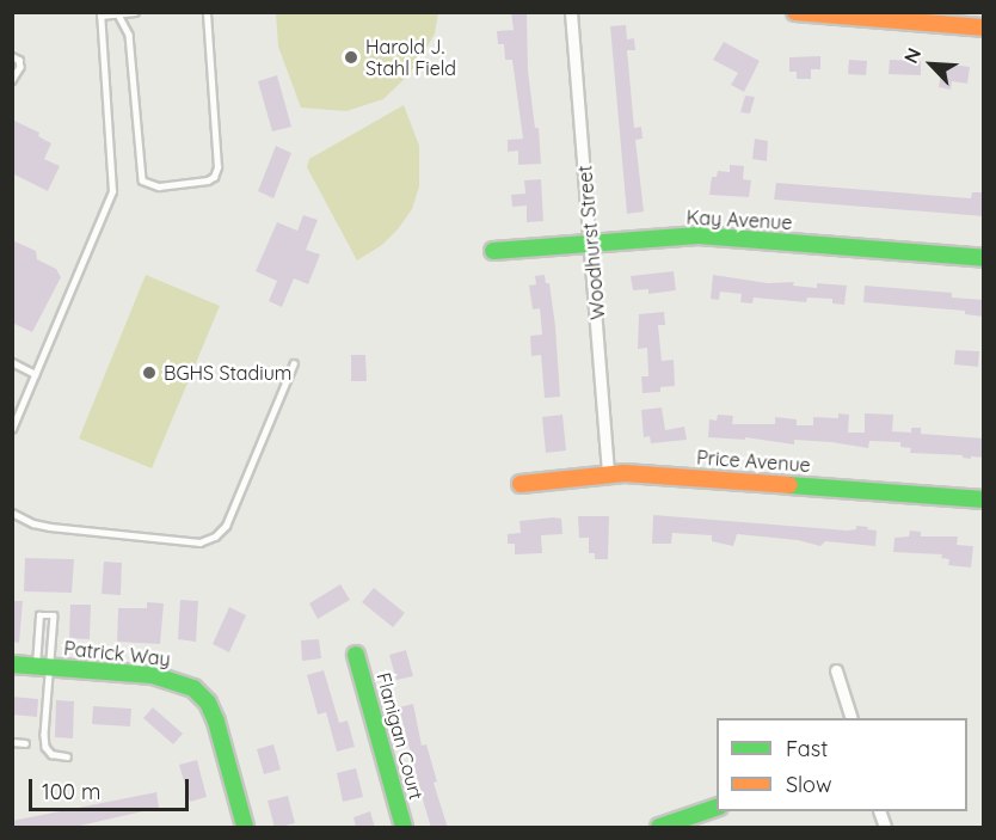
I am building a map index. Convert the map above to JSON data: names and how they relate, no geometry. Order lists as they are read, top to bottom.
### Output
{
  "streets": {
    "street": [
      "Kay Avenue",
      "Woodhurst Street",
      "Price Avenue",
      "Patrick Way",
      "Flanigan Court"
    ]
  },
  "crossings": [
    ["Kay Avenue", "Woodhurst Street"],
    ["Woodhurst Street", "Price Avenue"]
  ],
  "places": ["Harold J. Stahl Field", "BGHS Stadium"],
  "legend": ["Fast", "Slow"],
  "scale_bar": "100 m",
  "north": "top left"
}
